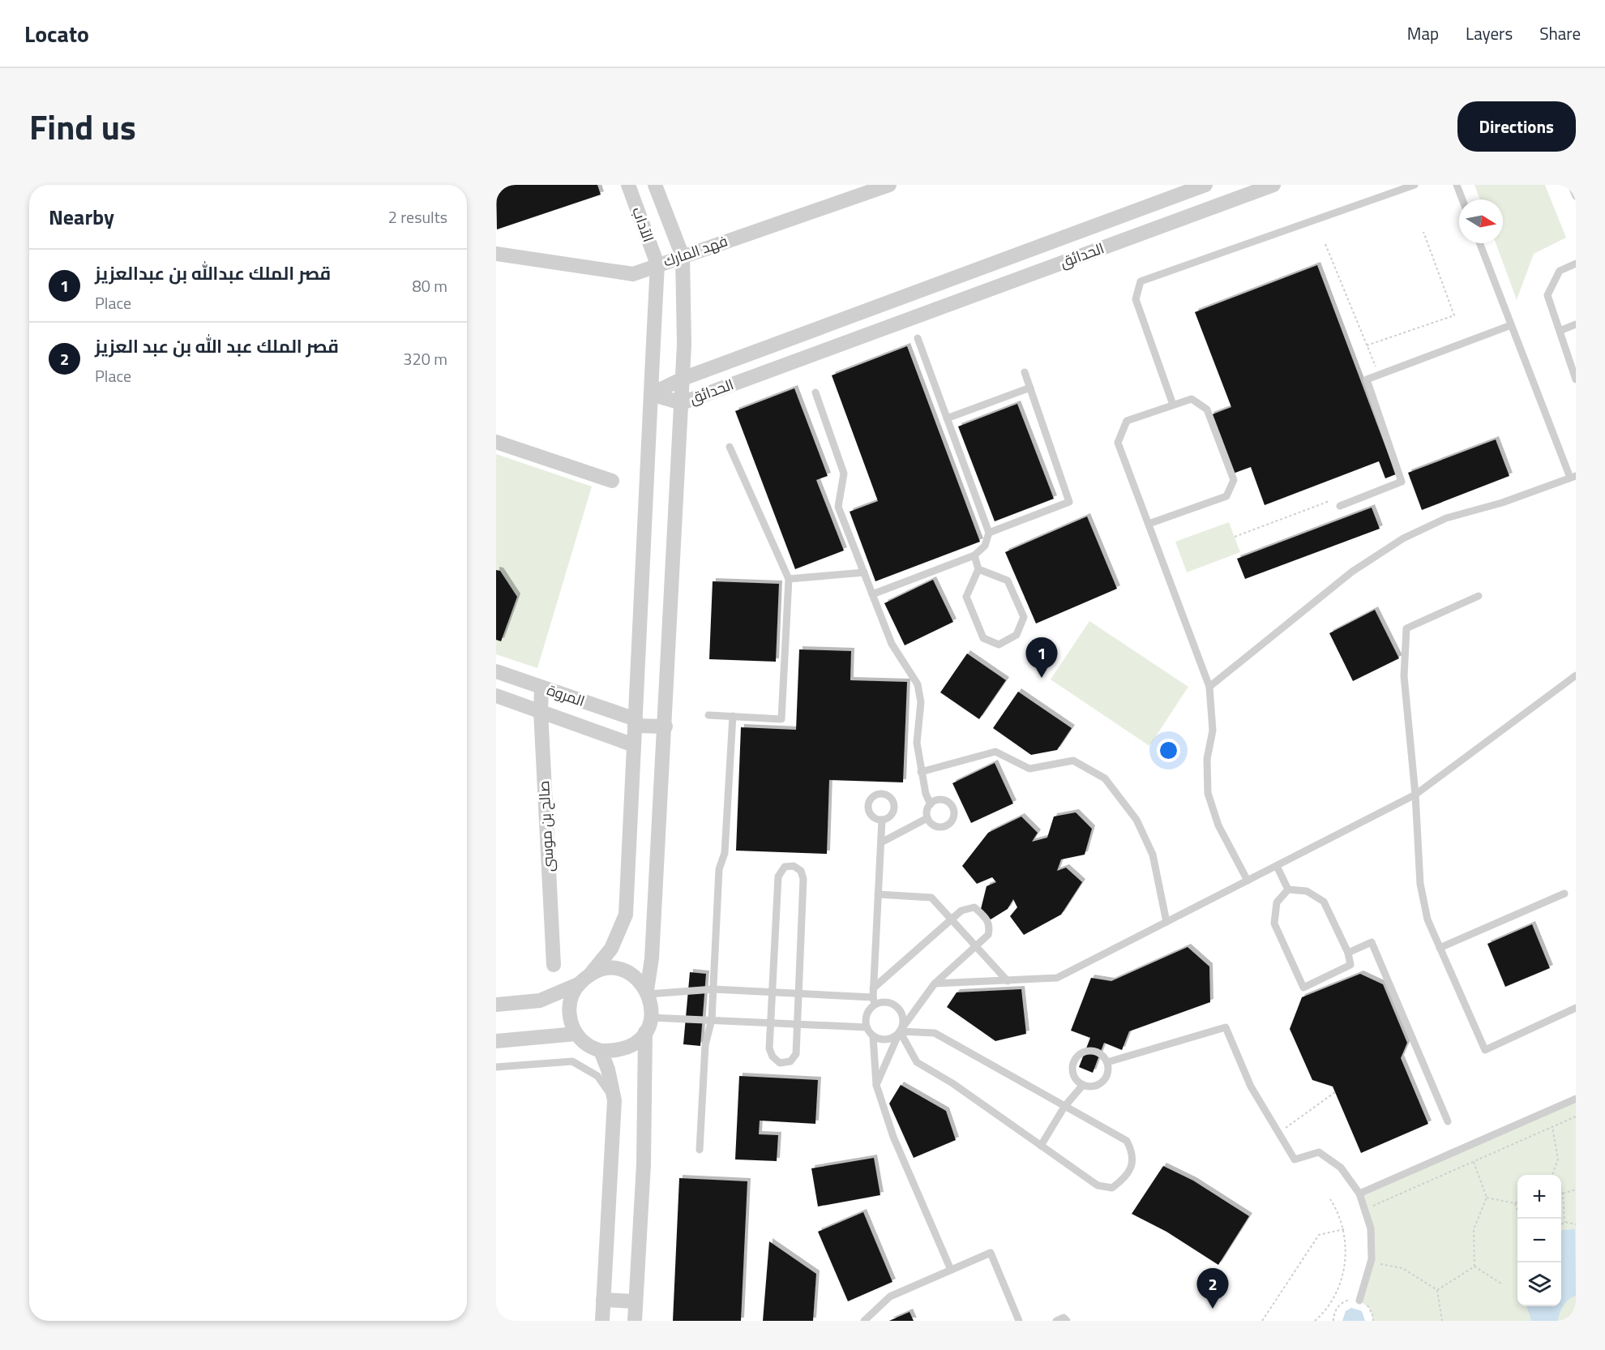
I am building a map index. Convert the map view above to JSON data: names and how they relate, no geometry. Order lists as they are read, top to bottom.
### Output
{
  "streets": {
    "street": [
      "الآداب",
      "فهد المارك",
      "الحدائق",
      "المروة",
      "صالح بن موسى"
    ]
  },
  "crossings": [
    ["الآداب", "فهد المارك"],
    ["المروة", "صالح بن موسى"]
  ],
  "north": "right",
  "page": {
    "header": "Locato",
    "nav": ["Map", "Layers", "Share"],
    "title": "Find us",
    "buttons": "Directions",
    "heading": ["Nearby", "2 results"],
    "list": [
      {
        "mark": "1",
        "name": "قصر الملك عبدالله بن عبدالعزيز",
        "note": "Place",
        "value": "80 m"
      },
      {
        "mark": "2",
        "name": "قصر الملك عبد الله بن عبد العزيز",
        "note": "Place",
        "value": "320 m"
      }
    ],
    "pins": ["1", "2"],
    "map_buttons": ["+", "−"]
  }
}
